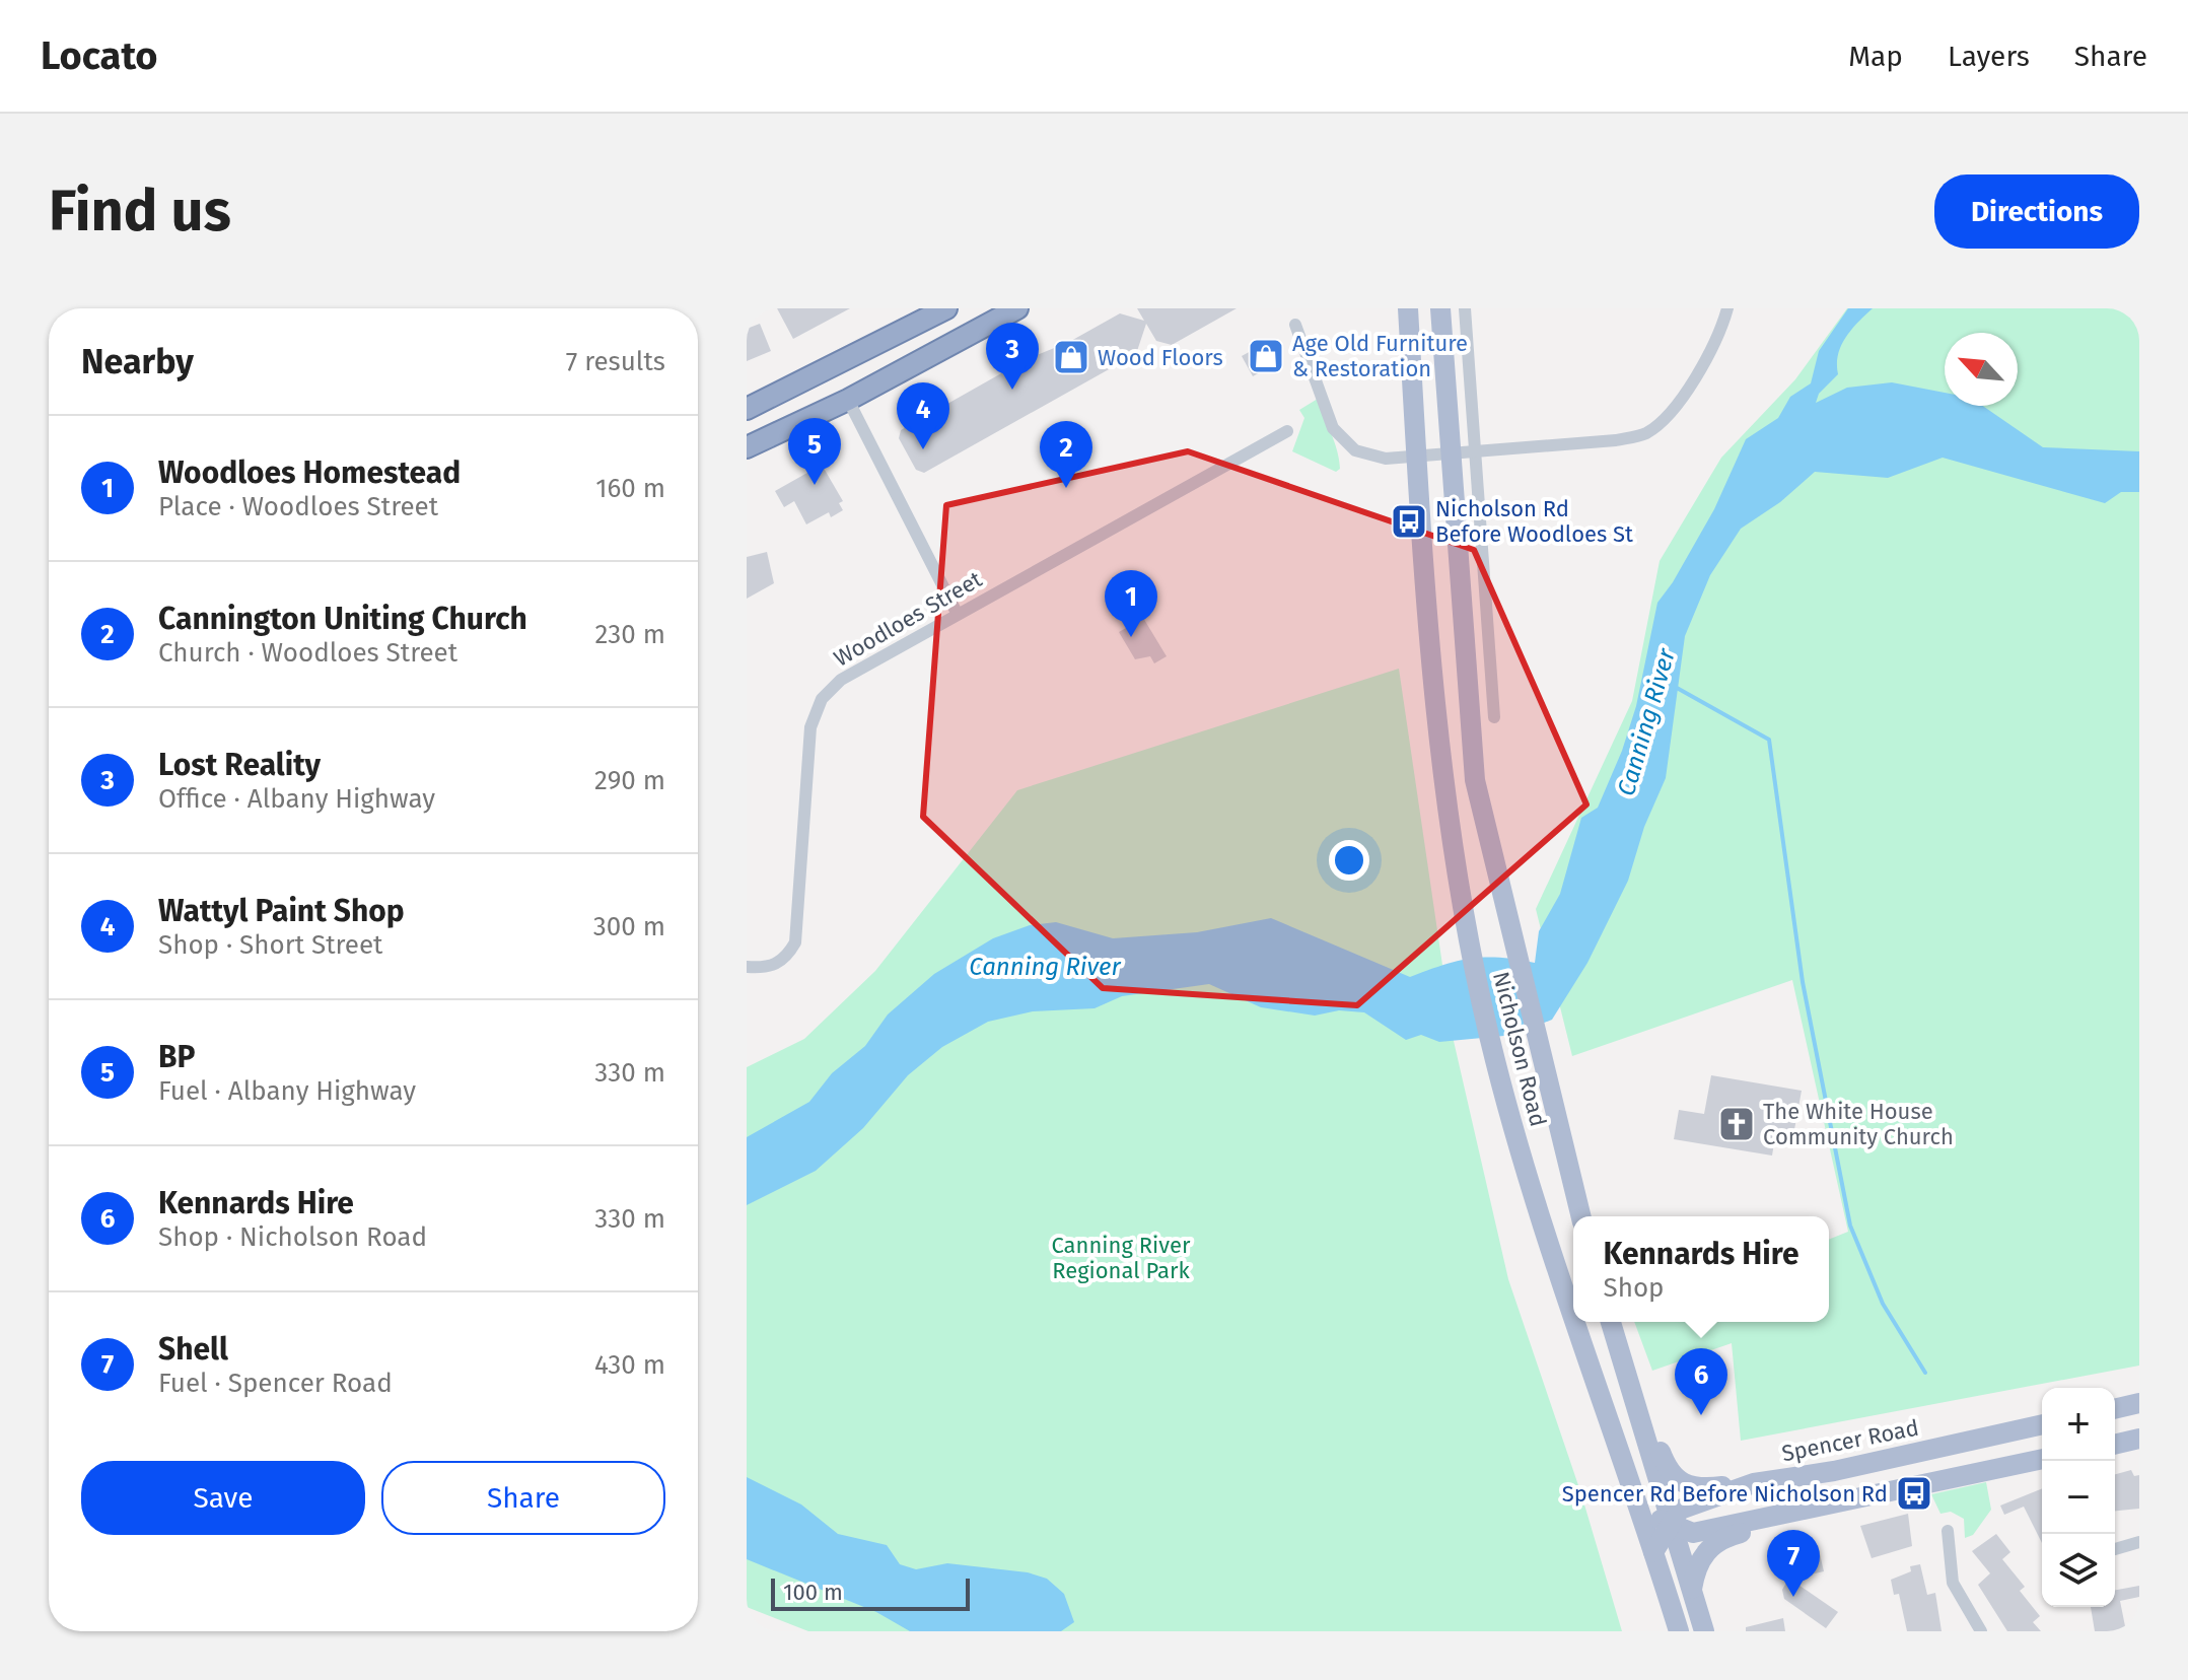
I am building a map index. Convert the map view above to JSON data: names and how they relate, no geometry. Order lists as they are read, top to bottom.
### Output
{
  "streets": {
    "main road": ["Nicholson Road", "Spencer Road"],
    "street": ["Woodloes Street"]
  },
  "crossings": [
    ["Nicholson Road", "Spencer Road"]
  ],
  "water": ["Canning River"],
  "parks": ["Canning River Regional Park"],
  "places": {
    "shop": ["Age Old Furniture & Restoration", "Wood Floors"],
    "bus stop": ["Nicholson Rd Before Woodloes St", "Spencer Rd Before Nicholson Rd"],
    "church": ["The White House Community Church"]
  },
  "scale_bar": "100 m",
  "north": "top left",
  "page": {
    "header": "Locato",
    "nav": ["Map", "Layers", "Share"],
    "buttons": [
      "Directions",
      ["Save", "Share"]
    ],
    "title": "Find us",
    "heading": ["Nearby", "7 results"],
    "pins": [
      "3",
      "4",
      "5",
      "2",
      "1",
      "6",
      "7"
    ],
    "list": [
      {
        "mark": "1",
        "name": "Woodloes Homestead",
        "note": "Place · Woodloes Street",
        "value": "160 m"
      },
      {
        "mark": "2",
        "name": "Cannington Uniting Church",
        "note": "Church · Woodloes Street",
        "value": "230 m"
      },
      {
        "mark": "3",
        "name": "Lost Reality",
        "note": "Office · Albany Highway",
        "value": "290 m"
      },
      {
        "mark": "4",
        "name": "Wattyl Paint Shop",
        "note": "Shop · Short Street",
        "value": "300 m"
      },
      {
        "mark": "5",
        "name": "BP",
        "note": "Fuel · Albany Highway",
        "value": "330 m"
      },
      {
        "mark": "6",
        "name": "Kennards Hire",
        "note": "Shop · Nicholson Road",
        "value": "330 m"
      },
      {
        "mark": "7",
        "name": "Shell",
        "note": "Fuel · Spencer Road",
        "value": "430 m"
      }
    ],
    "popup": ["Kennards Hire", "Shop"],
    "map_buttons": ["+", "−"],
    "scale": "100 m"
  }
}
